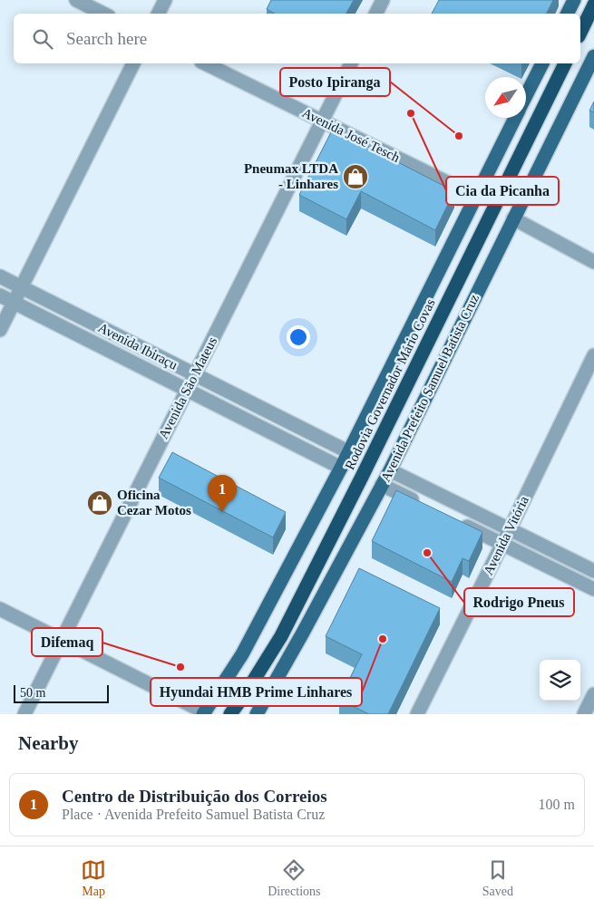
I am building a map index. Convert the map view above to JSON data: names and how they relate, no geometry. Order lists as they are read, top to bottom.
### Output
{
  "streets": {
    "highway": ["Rodovia Governador Mário Covas"],
    "main road": ["Avenida Prefeito Samuel Batista Cruz"],
    "street": [
      "Avenida José Tesch",
      "Avenida Ibiraçu",
      "Avenida São Mateus",
      "Avenida Vitória"
    ]
  },
  "crossings": [
    ["Avenida José Tesch", "Avenida São Mateus"],
    ["Avenida Ibiraçu", "Avenida São Mateus"]
  ],
  "places": {
    "other": [
      "Cia da Picanha",
      "Posto Ipiranga",
      "Rodrigo Pneus",
      "Hyundai HMB Prime Linhares",
      "Difemaq"
    ],
    "shop": ["Pneumax LTDA - Linhares", "Oficina Cezar Motos"]
  },
  "scale_bar": "50 m",
  "north": "bottom left",
  "page": {
    "search": "Search here",
    "pins": "1",
    "scale": "50 m",
    "heading": "Nearby",
    "list": [
      {
        "mark": "1",
        "name": "Centro de Distribuição dos Correios",
        "note": "Place · Avenida Prefeito Samuel Batista Cruz",
        "value": "100 m"
      }
    ],
    "nav": ["Map", "Directions", "Saved"]
  }
}
